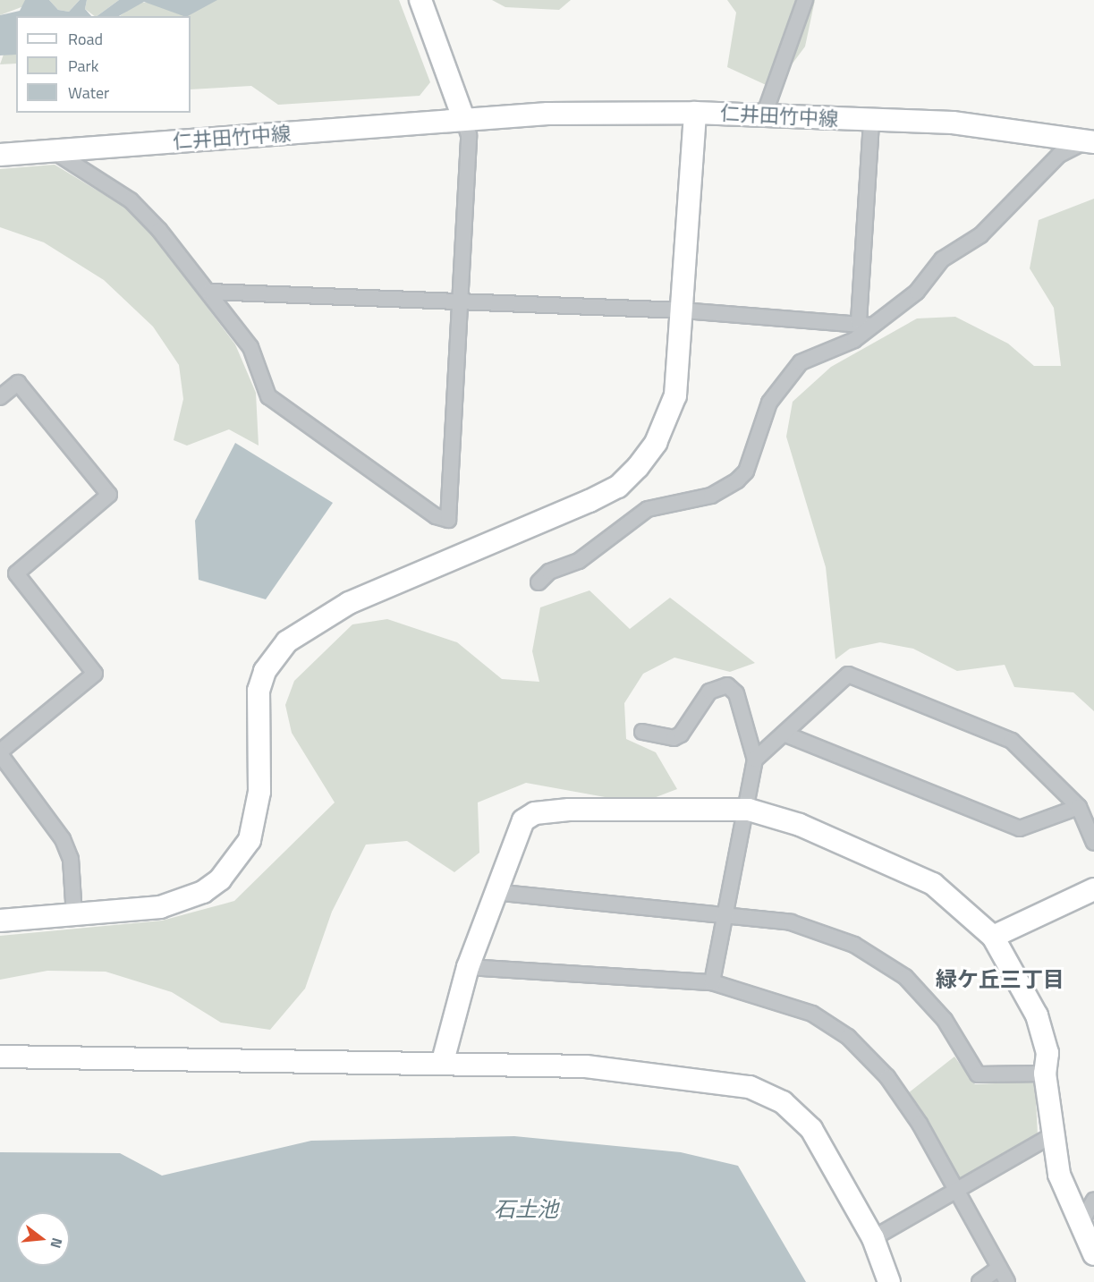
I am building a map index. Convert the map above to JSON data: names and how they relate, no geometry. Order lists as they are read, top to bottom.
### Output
{
  "streets": {
    "street": ["仁井田竹中線"]
  },
  "districts": ["緑ケ丘三丁目"],
  "water": ["石土池"],
  "legend": ["Road", "Park", "Water"],
  "north": "right"
}
